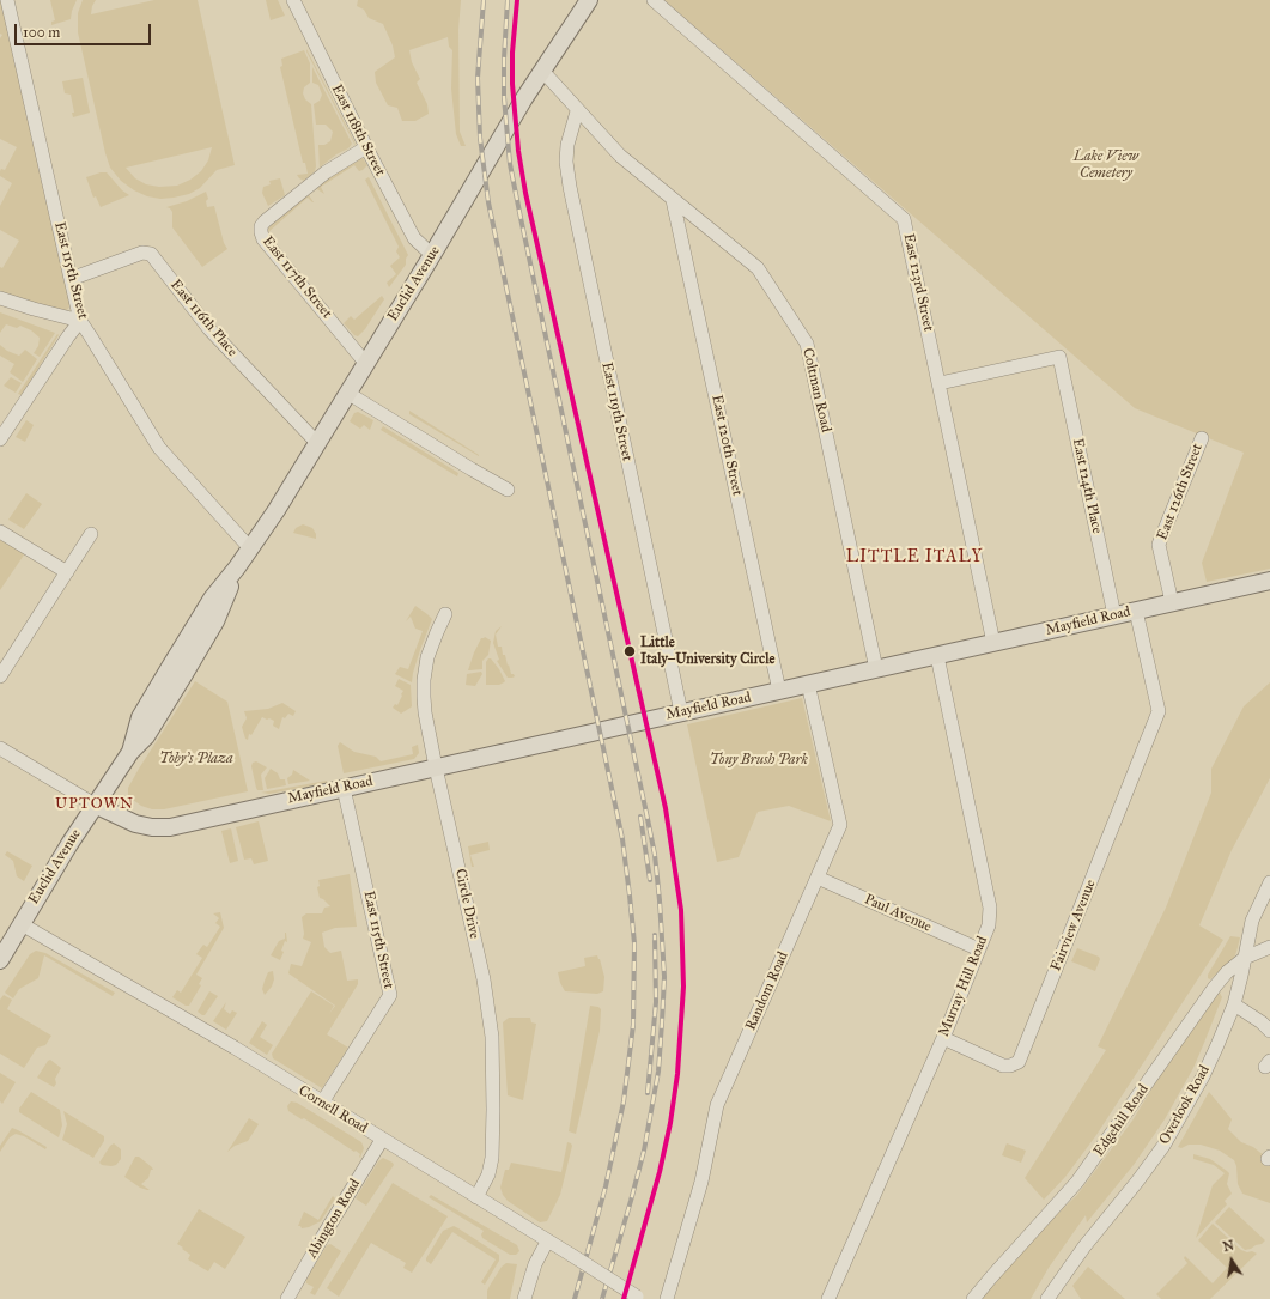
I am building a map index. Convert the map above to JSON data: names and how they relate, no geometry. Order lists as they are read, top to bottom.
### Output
{
  "streets": {
    "main road": ["Euclid Avenue", "Mayfield Road"],
    "street": [
      "East 118th Street",
      "East 115th Street",
      "East 117th Street",
      "East 123rd Street",
      "East 116th Place",
      "Coltman Road",
      "East 119th Street",
      "East 120th Street",
      "East 124th Place",
      "East 126th Street",
      "Circle Drive",
      "Paul Avenue",
      "Fairview Avenue",
      "Murray Hill Road",
      "Random Road",
      "Overlook Road",
      "Cornell Road",
      "Edgehill Road",
      "Abington Road"
    ]
  },
  "crossings": [
    ["East 118th Street", "East 117th Street"],
    ["East 118th Street", "Euclid Avenue"],
    ["East 115th Street", "Euclid Avenue"],
    ["East 115th Street", "East 116th Place"],
    ["East 115th Street", "Mayfield Road"],
    ["East 115th Street", "Cornell Road"],
    ["East 117th Street", "Euclid Avenue"],
    ["East 123rd Street", "East 124th Place"],
    ["East 123rd Street", "Mayfield Road"],
    ["Euclid Avenue", "East 116th Place"],
    ["Euclid Avenue", "Coltman Road"],
    ["Euclid Avenue", "Mayfield Road"],
    ["Euclid Avenue", "Cornell Road"],
    ["Coltman Road", "East 119th Street"],
    ["Coltman Road", "East 120th Street"],
    ["Coltman Road", "Mayfield Road"],
    ["East 119th Street", "Mayfield Road"],
    ["East 120th Street", "Mayfield Road"],
    ["East 124th Place", "Mayfield Road"],
    ["East 126th Street", "Mayfield Road"],
    ["Mayfield Road", "Circle Drive"],
    ["Mayfield Road", "Fairview Avenue"],
    ["Mayfield Road", "Murray Hill Road"],
    ["Mayfield Road", "Random Road"],
    ["Circle Drive", "Cornell Road"],
    ["Paul Avenue", "Murray Hill Road"],
    ["Paul Avenue", "Random Road"],
    ["Fairview Avenue", "Murray Hill Road"],
    ["Overlook Road", "Edgehill Road"],
    ["Cornell Road", "Abington Road"]
  ],
  "districts": ["LITTLE ITALY", "UPTOWN"],
  "parks": ["Lake View Cemetery", "Toby's Plaza", "Tony Brush Park"],
  "places": ["Little Italy–University Circle"],
  "scale_bar": "100 m",
  "north": "top"
}
